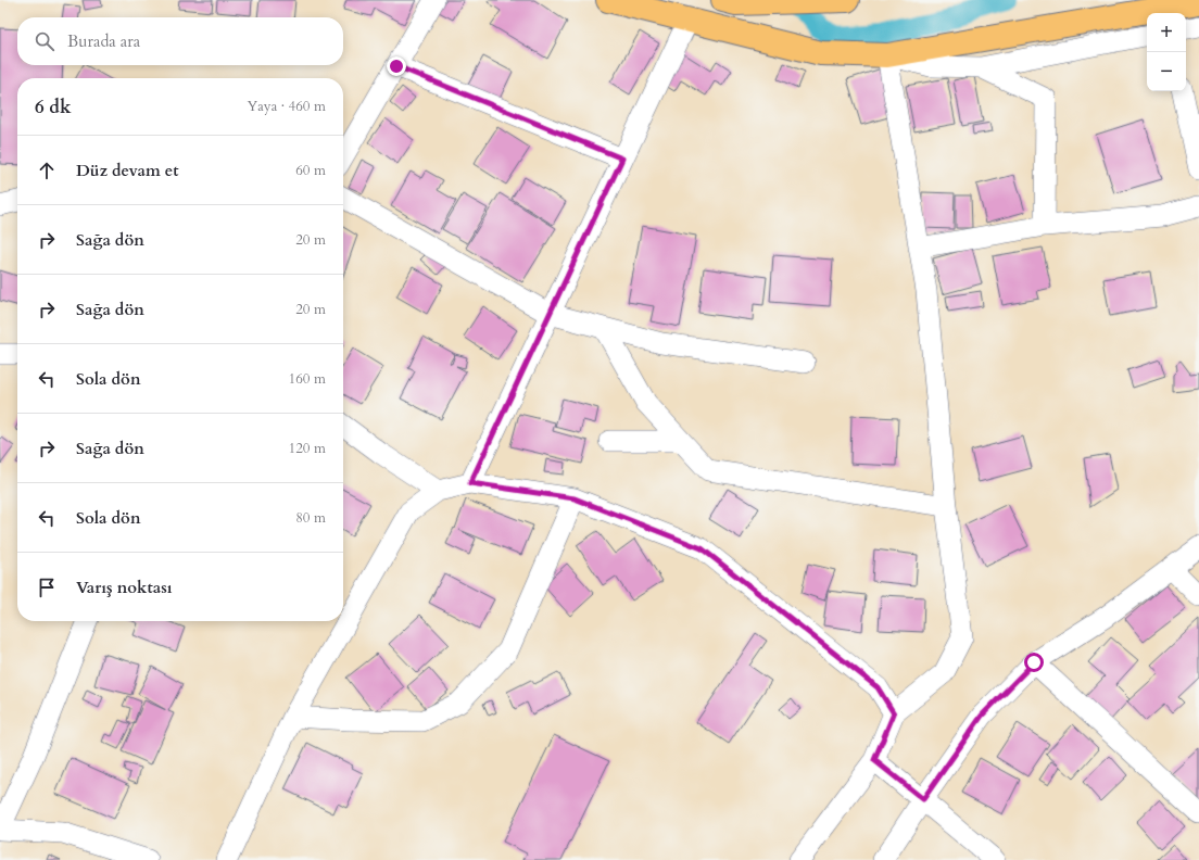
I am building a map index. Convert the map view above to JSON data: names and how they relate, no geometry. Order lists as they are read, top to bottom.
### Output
{
  "page": {
    "map_buttons": ["+", "−"],
    "search": "Burada ara",
    "heading": ["6 dk", "Yaya · 460 m"],
    "list": [
      ["Düz devam et", "60 m"],
      ["Sağa dön", "20 m"],
      ["Sağa dön", "20 m"],
      ["Sola dön", "160 m"],
      ["Sağa dön", "120 m"],
      ["Sola dön", "80 m"],
      "Varış noktası"
    ]
  }
}
